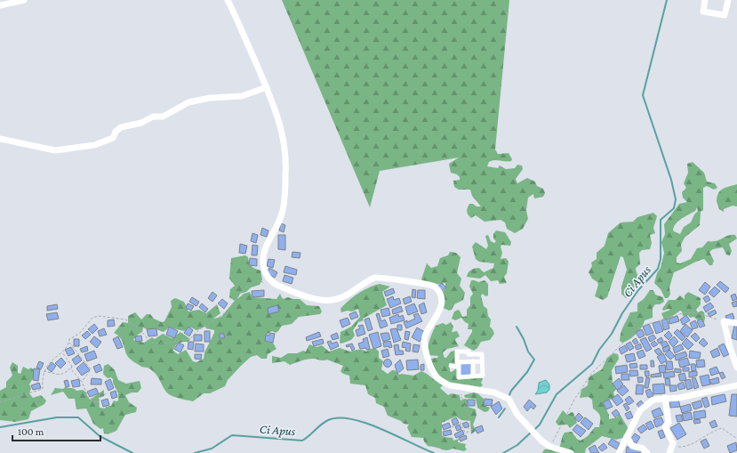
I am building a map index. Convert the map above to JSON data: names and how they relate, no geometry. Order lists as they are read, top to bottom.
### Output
{
  "water": ["Ci Apus"],
  "scale_bar": "100 m"
}
